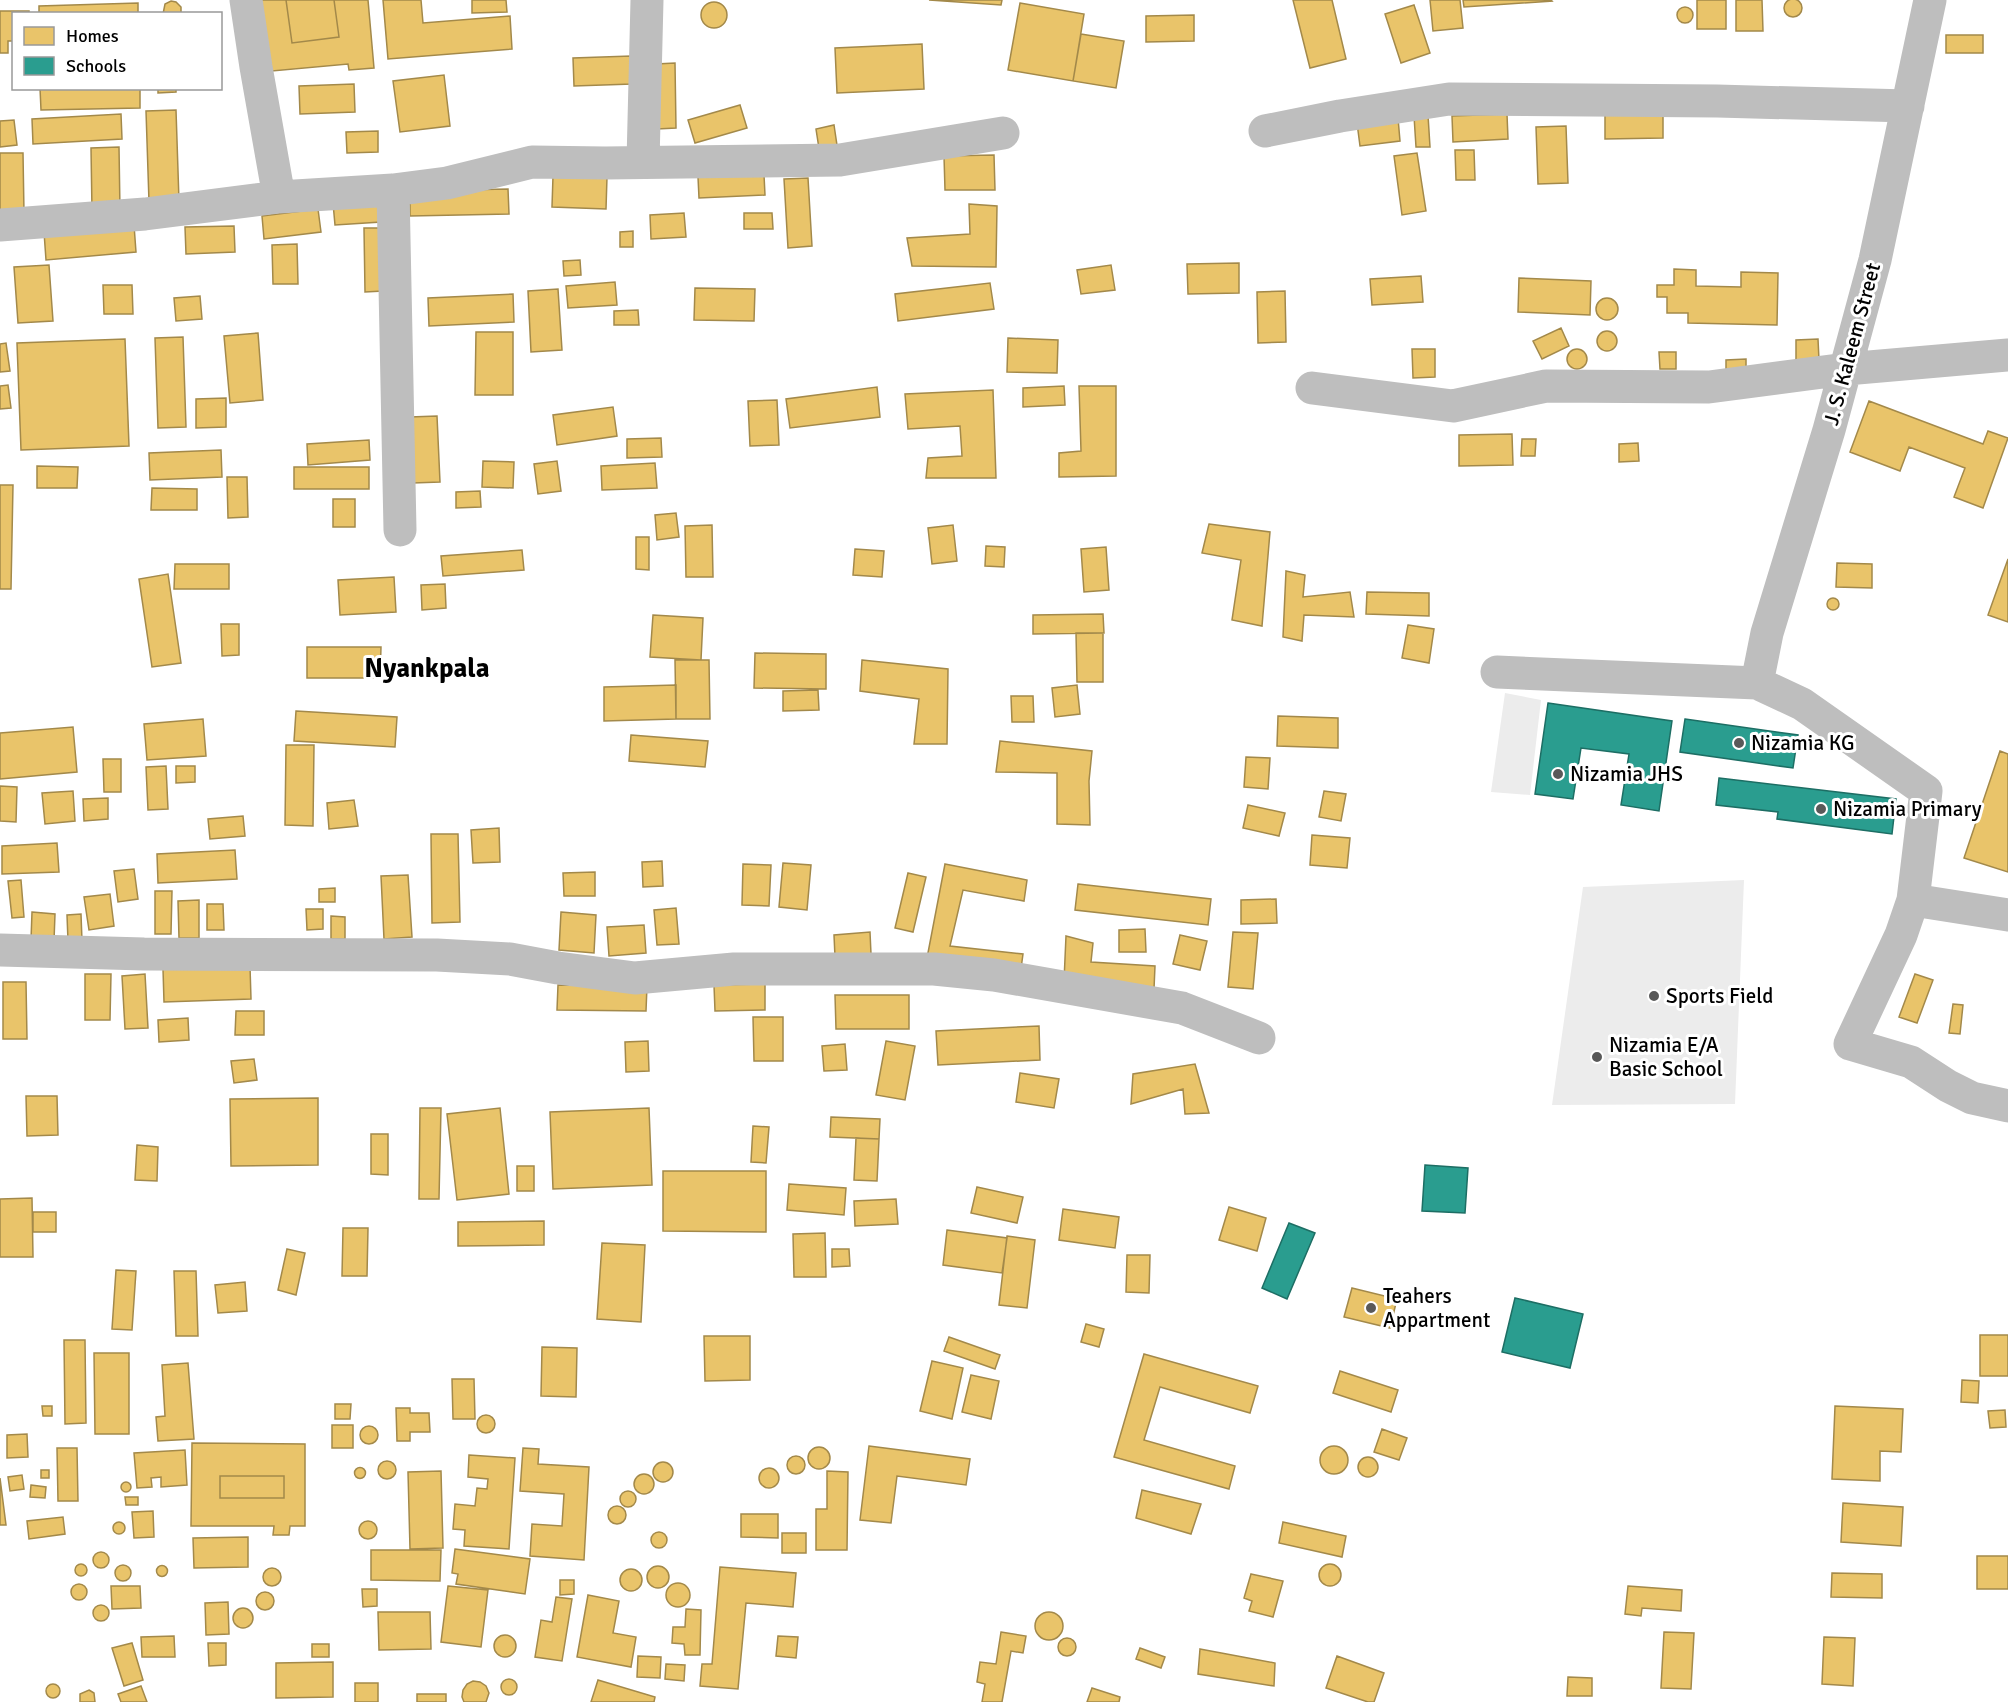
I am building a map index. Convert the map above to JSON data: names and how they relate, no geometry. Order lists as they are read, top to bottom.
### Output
{
  "streets": {
    "street": ["J. S. Kaleem Street"]
  },
  "districts": ["Nyankpala"],
  "places": [
    "Nizamia KG",
    "Nizamia JHS",
    "Nizamia Primary",
    "Sports Field",
    "Nizamia E/A Basic School",
    "Teahers Appartment"
  ],
  "legend": ["Homes", "Schools"]
}
